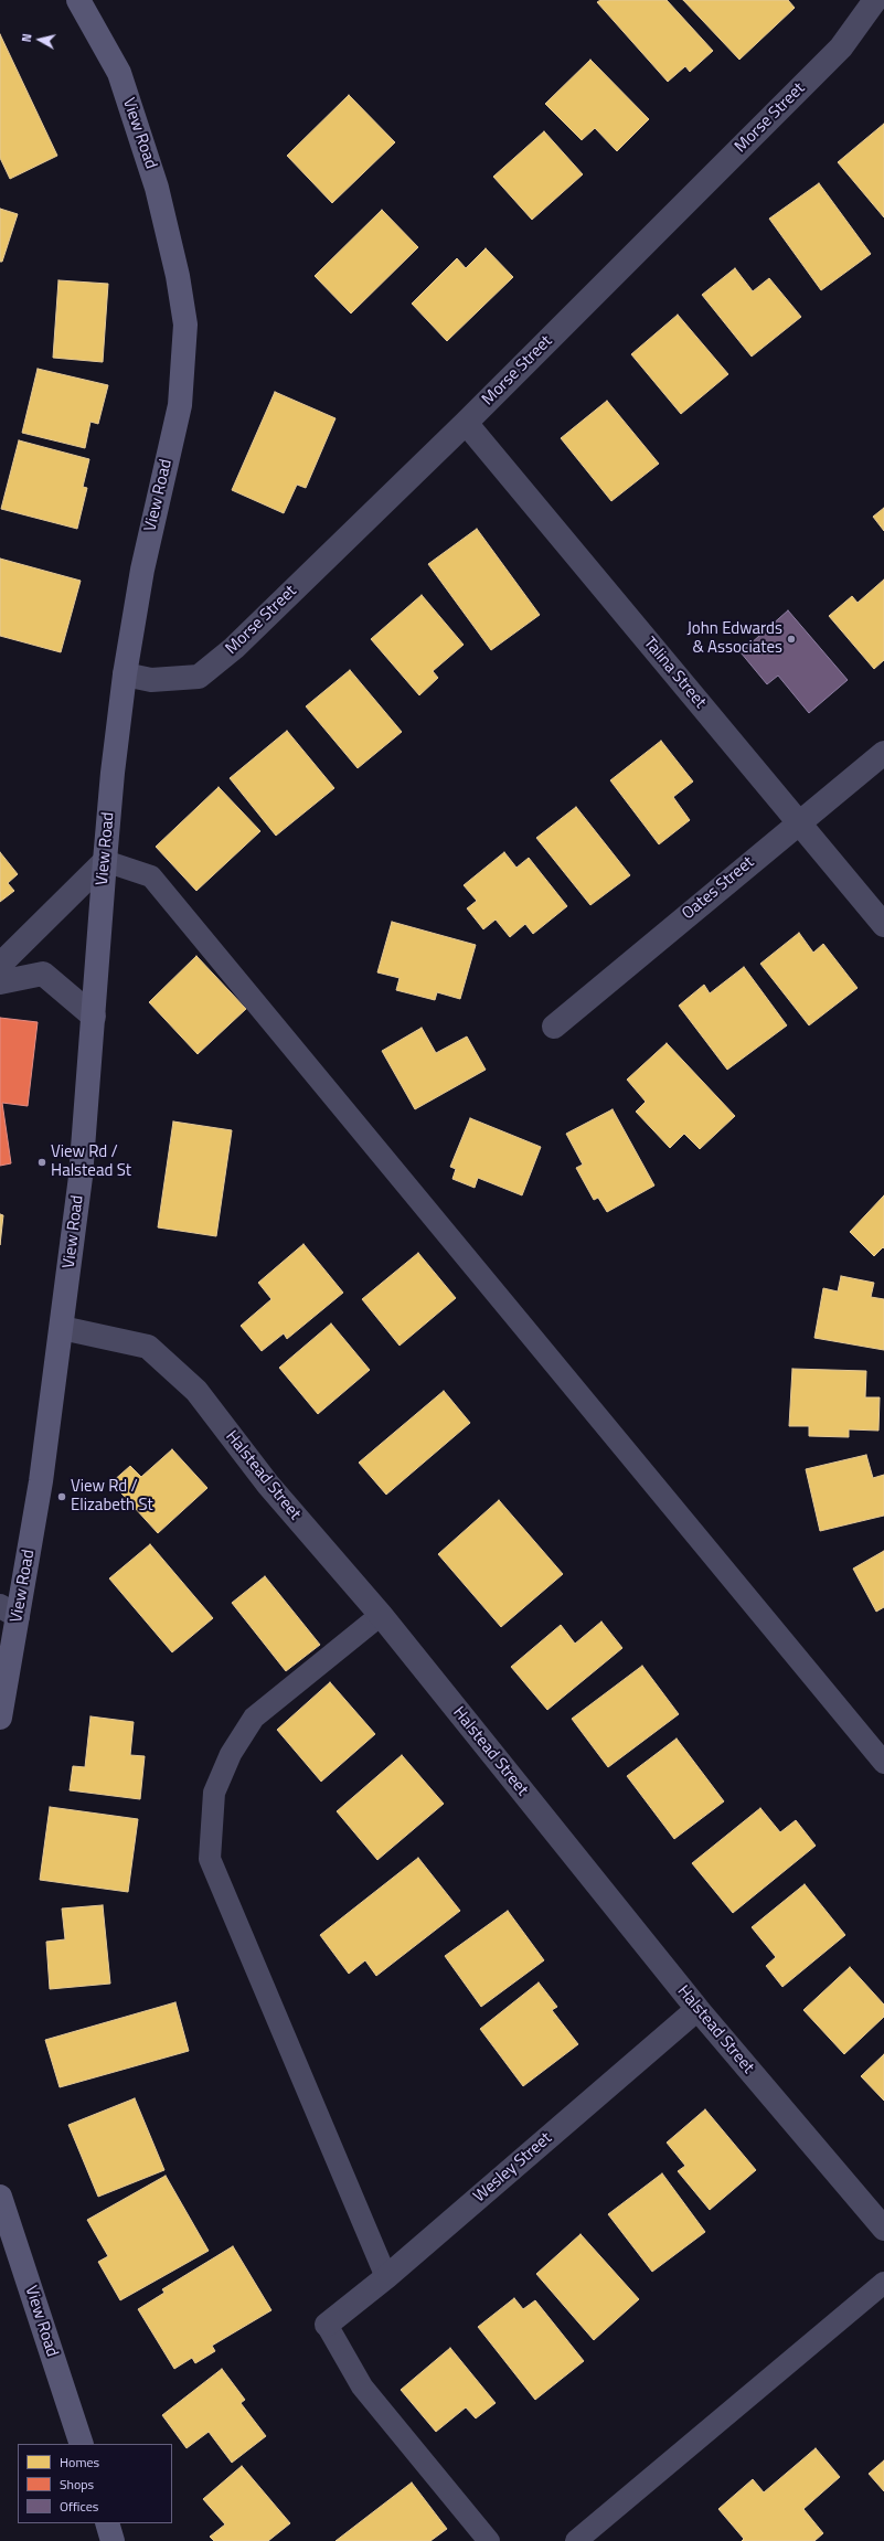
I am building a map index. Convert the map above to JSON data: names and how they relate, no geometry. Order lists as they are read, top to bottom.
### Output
{
  "streets": {
    "street": [
      "Morse Street",
      "View Road",
      "Talina Street",
      "Oates Street",
      "Halstead Street",
      "Wesley Street"
    ]
  },
  "crossings": [
    ["Morse Street", "View Road"],
    ["Morse Street", "Talina Street"],
    ["View Road", "Halstead Street"],
    ["Talina Street", "Oates Street"],
    ["Halstead Street", "Wesley Street"]
  ],
  "places": ["John Edwards & Associates", "View Rd / Halstead St", "View Rd / Elizabeth St"],
  "legend": ["Homes", "Shops", "Offices"],
  "north": "left"
}
